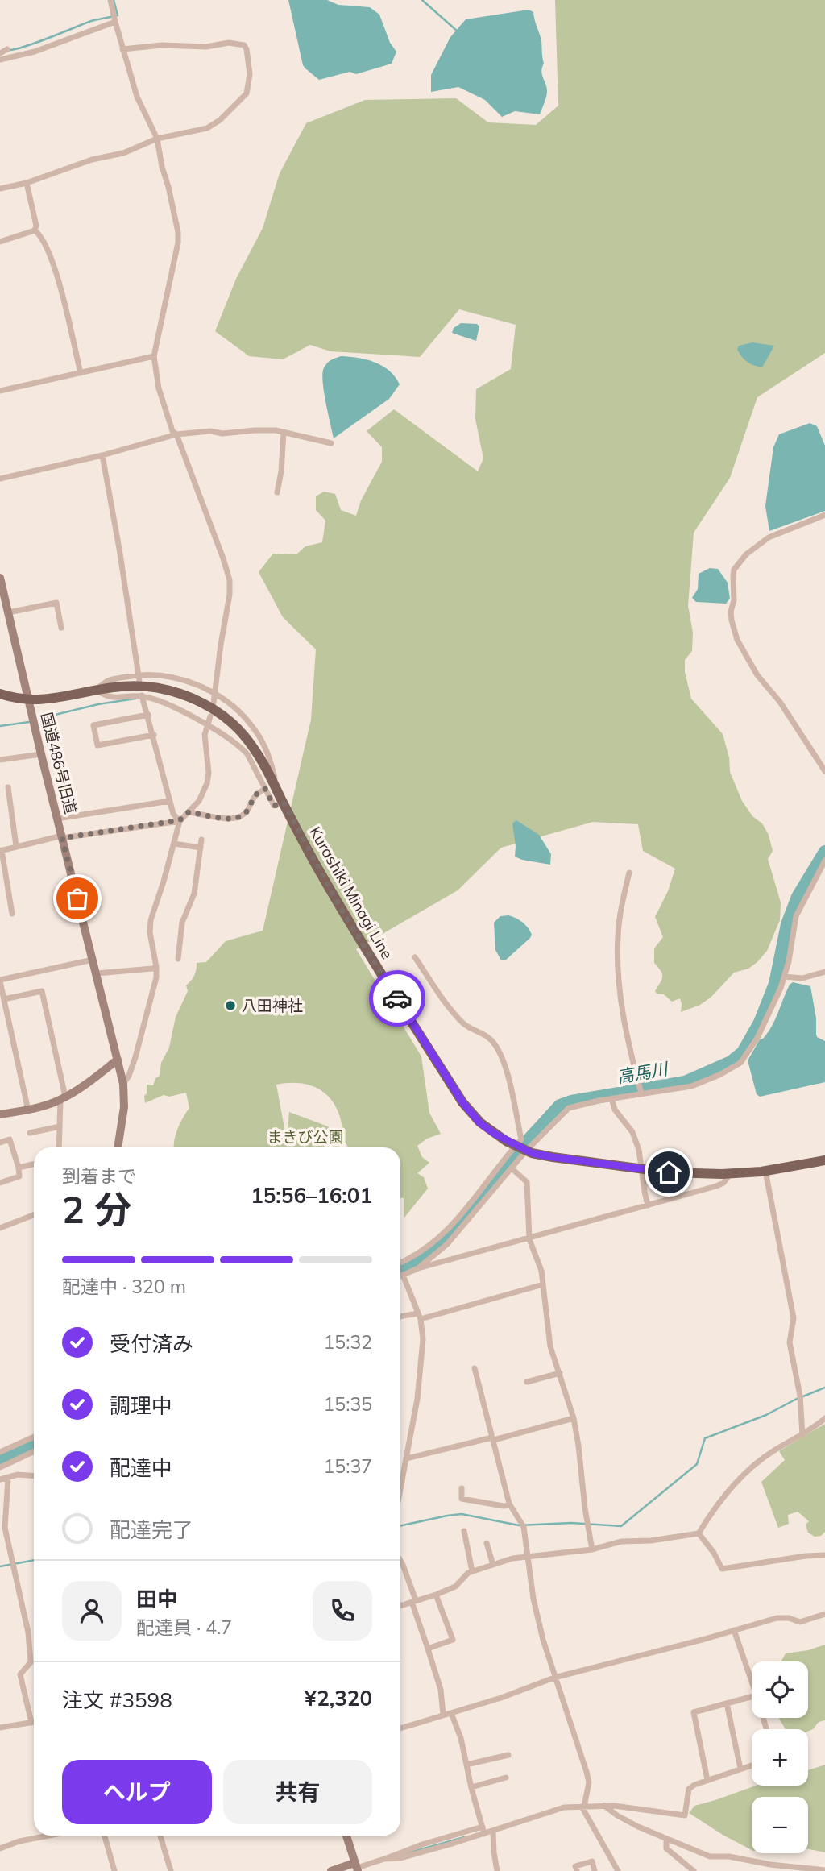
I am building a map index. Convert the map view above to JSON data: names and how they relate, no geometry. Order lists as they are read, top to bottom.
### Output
{
  "streets": {
    "main road": ["Kurashiki Minagi Line"],
    "street": ["国道486号旧道"]
  },
  "crossings": [
    ["国道486号旧道", "Kurashiki Minagi Line"]
  ],
  "water": ["高馬川"],
  "parks": ["まきび公園"],
  "places": ["八田神社"],
  "page": {
    "heading": ["2 分", "到着まで", "15:56–16:01"],
    "panel": [
      "田中",
      "配達員 · 4.7",
      "注文 #3598",
      "¥2,320"
    ],
    "bar": "配達中 · 320 m",
    "list": [
      ["受付済み", "15:32"],
      ["調理中", "15:35"],
      ["配達中", "15:37"],
      "配達完了"
    ],
    "map_buttons": ["+", "−"],
    "buttons": ["ヘルプ", "共有"]
  }
}
